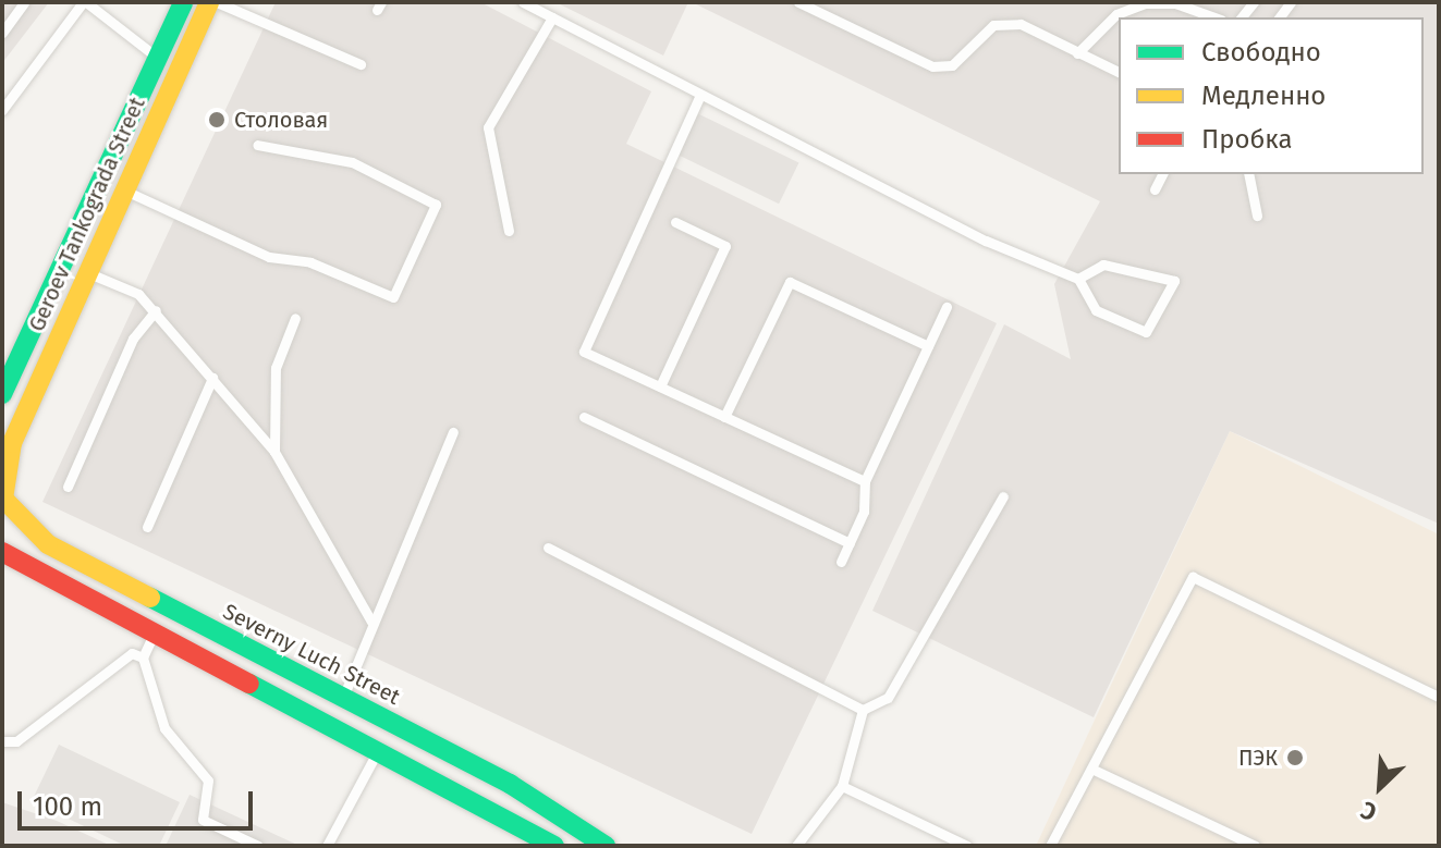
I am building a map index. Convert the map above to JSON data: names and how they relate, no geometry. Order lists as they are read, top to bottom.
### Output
{
  "streets": {
    "main road": ["Geroev Tankograda Street", "Severny Luch Street"]
  },
  "crossings": [
    ["Geroev Tankograda Street", "Severny Luch Street"]
  ],
  "places": ["Столовая", "ПЭК"],
  "legend": ["Свободно", "Медленно", "Пробка"],
  "scale_bar": "100 m",
  "north": "bottom left"
}
